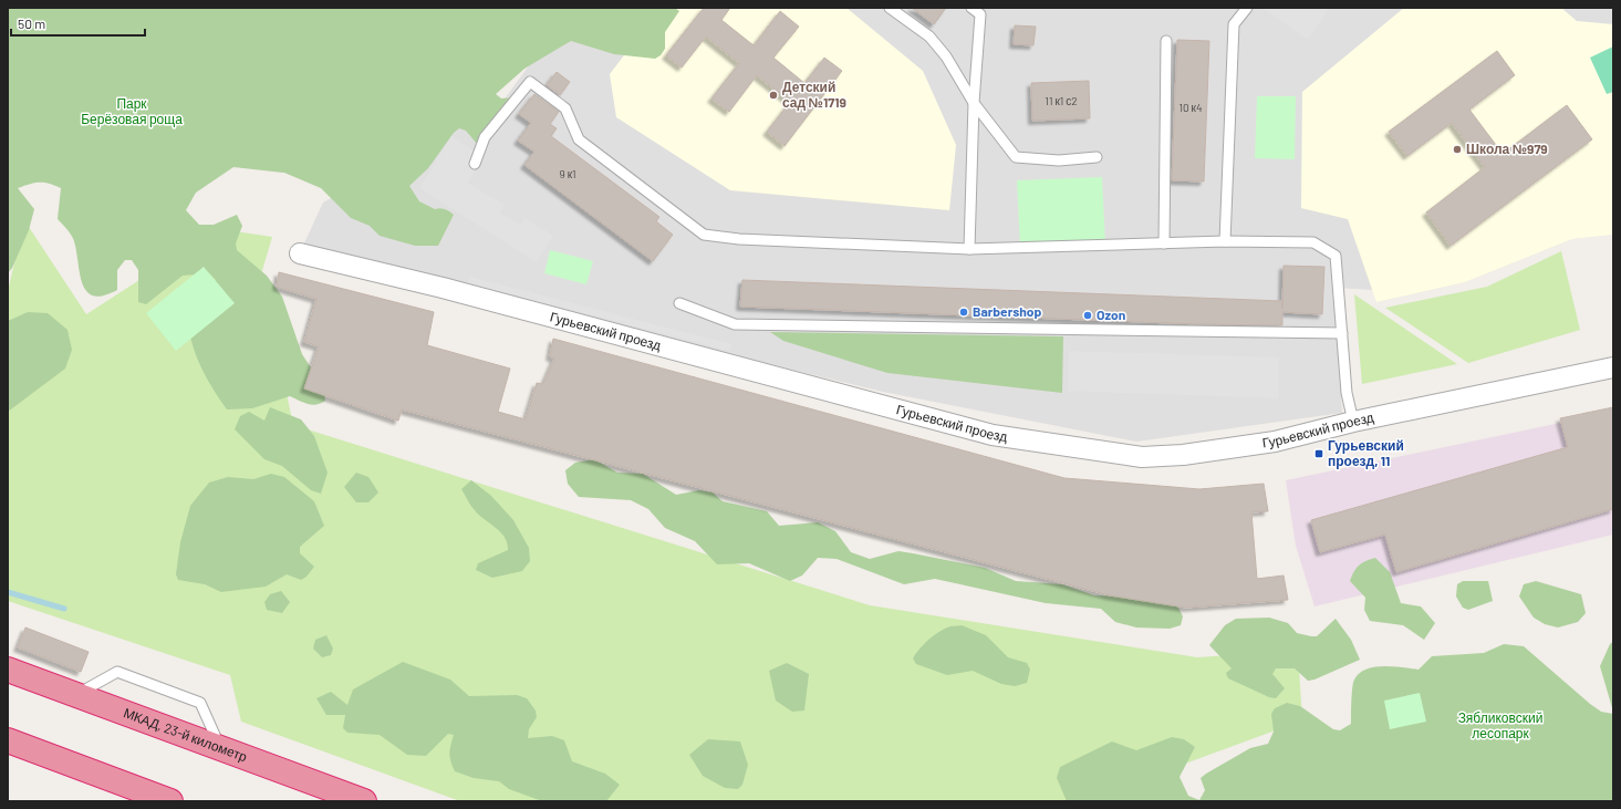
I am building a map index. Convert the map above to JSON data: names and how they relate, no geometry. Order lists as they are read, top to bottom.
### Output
{
  "streets": {
    "highway": ["МКАД, 23-й километр"],
    "street": ["Гурьевский проезд"]
  },
  "parks": ["Парк Берёзовая роща", "Зябликовский лесопарк"],
  "places": {
    "other": [
      "Детский сад №1719",
      "Школа №979",
      "Barbershop",
      "Ozon"
    ],
    "transit": ["Гурьевский проезд, 11"]
  },
  "house_numbers": ["11 к1 с2", "10 к4", "9 к1"],
  "scale_bar": "50 m"
}
